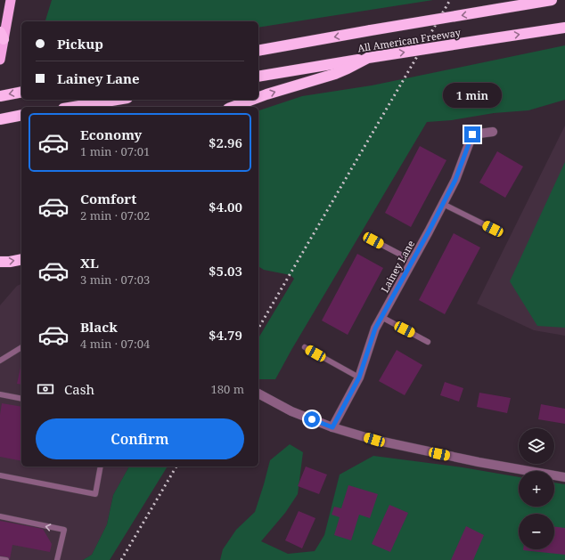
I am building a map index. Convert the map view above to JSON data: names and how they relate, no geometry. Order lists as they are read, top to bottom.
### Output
{
  "streets": {
    "highway": ["All American Freeway"],
    "street": ["Lainey Lane"]
  },
  "page": {
    "banner": ["Pickup", "Lainey Lane"],
    "bubble": "1 min",
    "list": [
      {
        "name": "Economy",
        "note": "1 min · 07:01",
        "value": "$2.96"
      },
      {
        "name": "Comfort",
        "note": "2 min · 07:02",
        "value": "$4.00"
      },
      {
        "name": "XL",
        "note": "3 min · 07:03",
        "value": "$5.03"
      },
      {
        "name": "Black",
        "note": "4 min · 07:04",
        "value": "$4.79"
      }
    ],
    "pay": ["Cash", "180 m"],
    "buttons": "Confirm",
    "map_buttons": ["+", "−"]
  }
}
